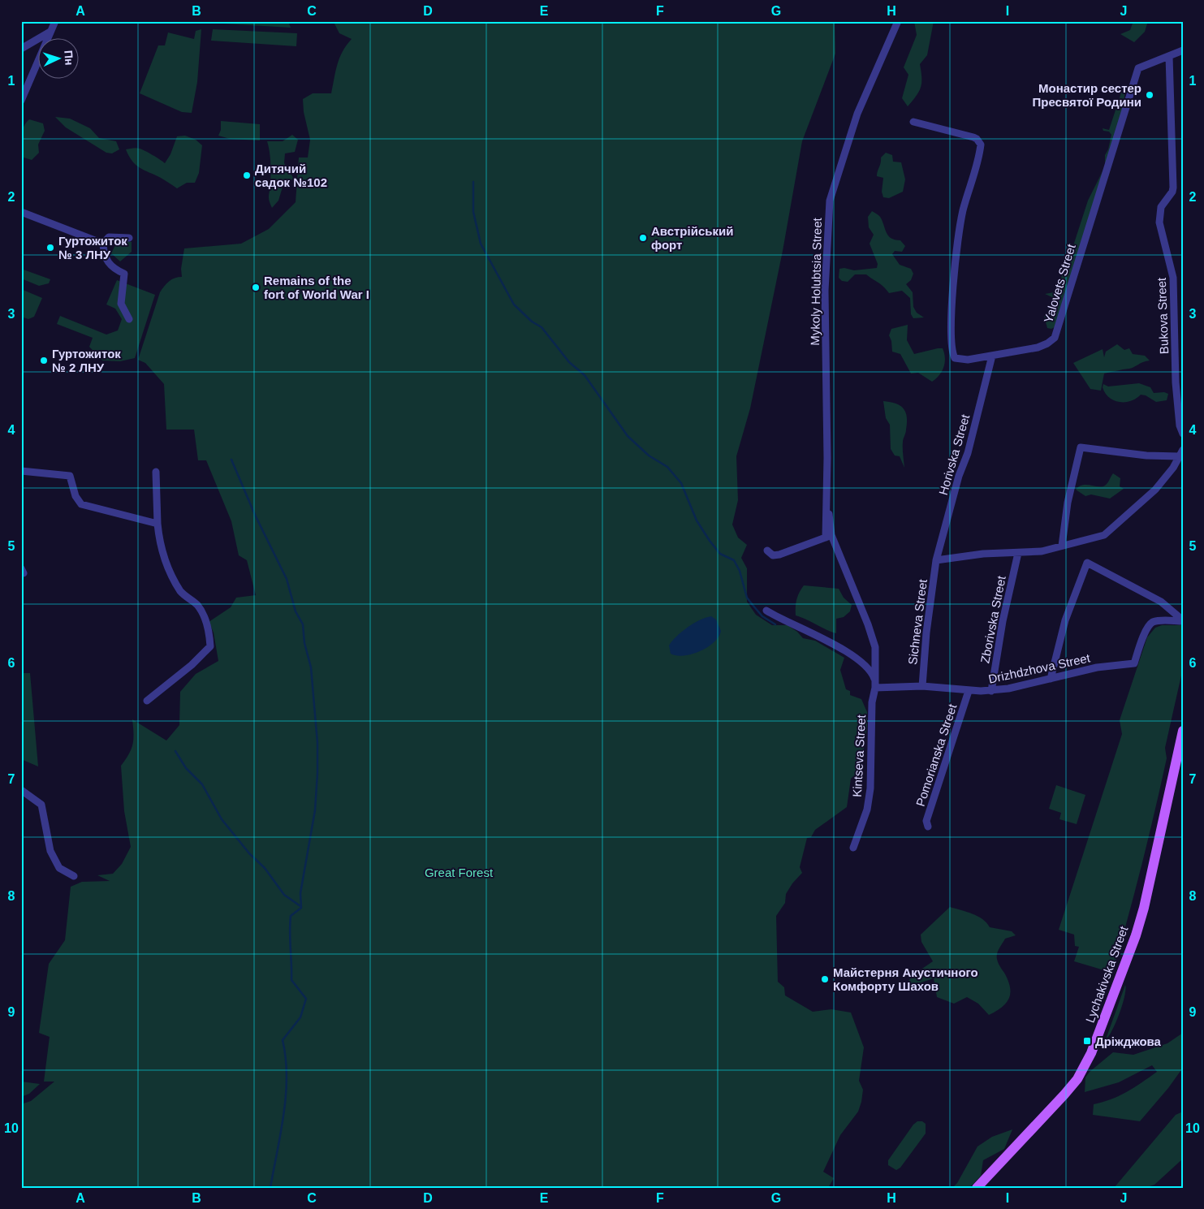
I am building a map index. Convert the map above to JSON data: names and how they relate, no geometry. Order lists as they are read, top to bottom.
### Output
{
  "streets": {
    "main road": ["Lychakivska Street"],
    "street": [
      "Mykoly Holubtsia Street",
      "Yalovets Street",
      "Bukova Street",
      "Horivska Street",
      "Zborivska Street",
      "Sichneva Street",
      "Drizhdzhova Street",
      "Pomorianska Street",
      "Kintseva Street"
    ]
  },
  "crossings": [
    ["Mykoly Holubtsia Street", "Kintseva Street"],
    ["Yalovets Street", "Bukova Street"],
    ["Yalovets Street", "Horivska Street"],
    ["Horivska Street", "Sichneva Street"],
    ["Zborivska Street", "Drizhdzhova Street"],
    ["Sichneva Street", "Drizhdzhova Street"],
    ["Drizhdzhova Street", "Pomorianska Street"],
    ["Drizhdzhova Street", "Kintseva Street"]
  ],
  "parks": ["Great Forest"],
  "places": {
    "other": [
      "Монастир сестер Пресвятої Родини",
      "Дитячий садок №102",
      "Австрійський форт",
      "Гуртожиток № 3 ЛНУ",
      "Remains of the fort of World War I",
      "Гуртожиток № 2 ЛНУ",
      "Майстерня Акустичного Комфорту Шахов"
    ],
    "transit": ["Дріжджова"]
  },
  "north": "right",
  "grid": {
    "columns": [
      "A",
      "B",
      "C",
      "D",
      "E",
      "F",
      "G",
      "H",
      "I",
      "J"
    ],
    "rows": [
      "1",
      "2",
      "3",
      "4",
      "5",
      "6",
      "7",
      "8",
      "9",
      "10"
    ]
  }
}
